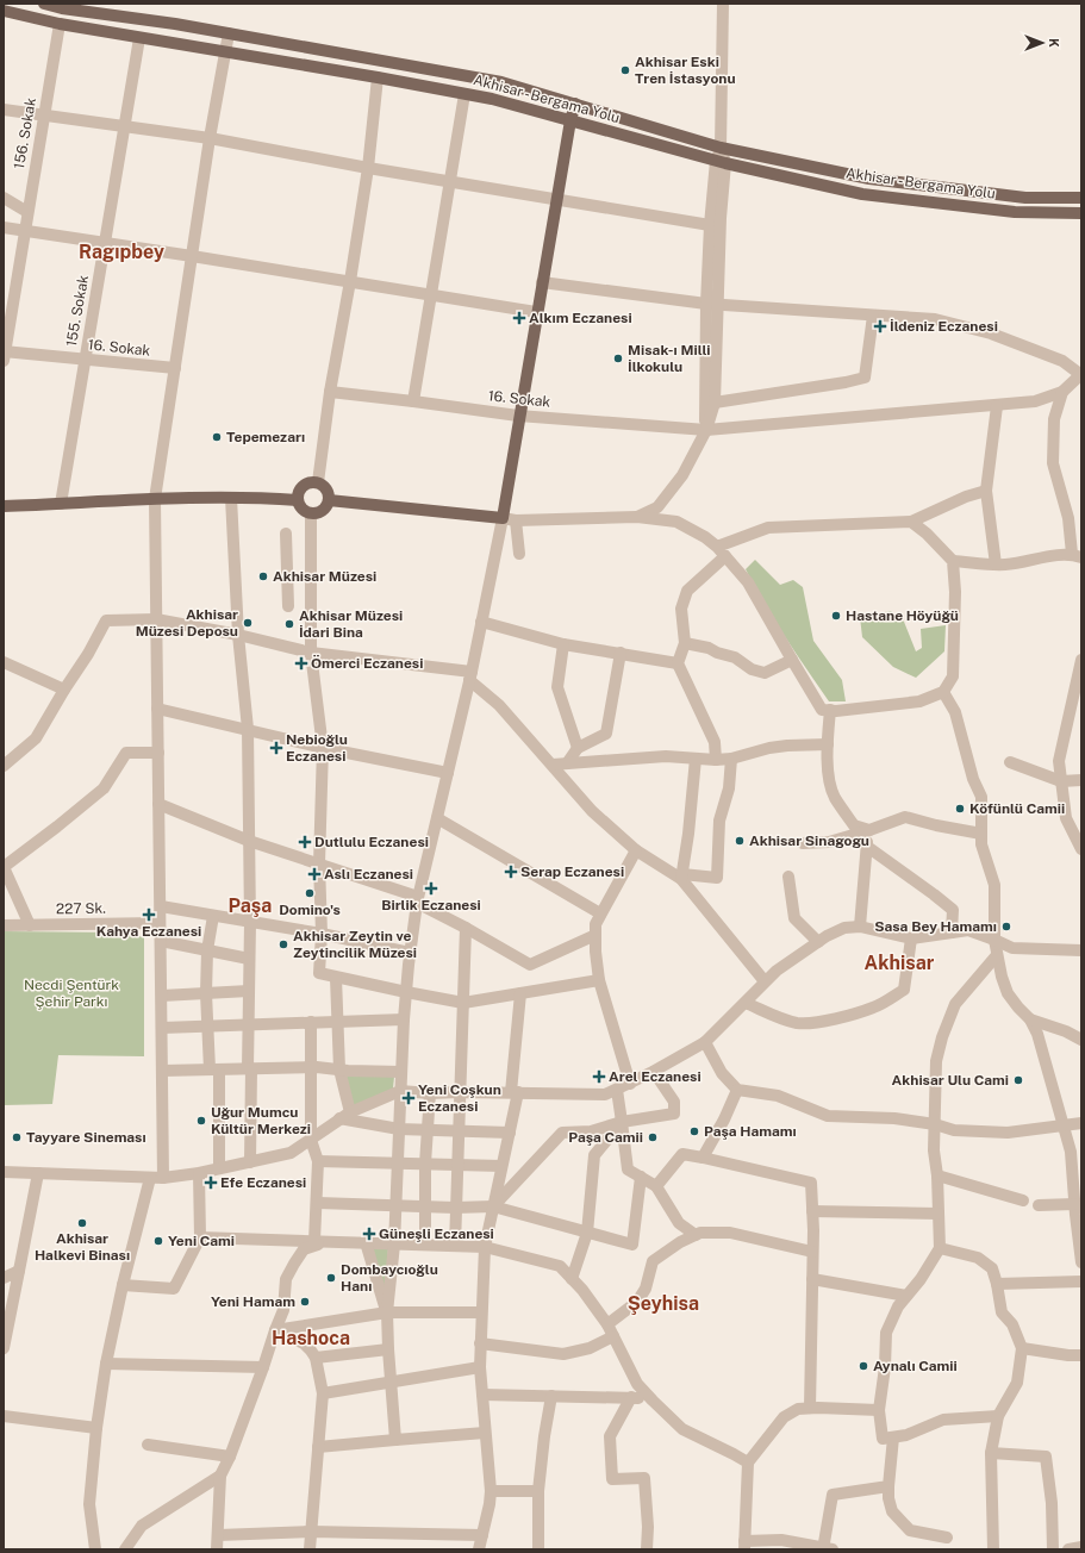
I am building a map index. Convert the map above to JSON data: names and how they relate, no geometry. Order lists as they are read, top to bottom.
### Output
{
  "streets": {
    "main road": ["Akhisar - Bergama Yolu"],
    "street": [
      "156. Sokak",
      "155. Sokak",
      "16. Sokak",
      "227 Sk."
    ]
  },
  "crossings": [
    ["Akhisar - Bergama Yolu", "156. Sokak"],
    ["Akhisar - Bergama Yolu", "155. Sokak"],
    ["156. Sokak", "16. Sokak"],
    ["155. Sokak", "16. Sokak"]
  ],
  "districts": [
    "Ragıpbey",
    "Paşa",
    "Akhisar",
    "Şeyhisa",
    "Hashoca"
  ],
  "parks": ["Necdi Şentürk Şehir Parkı"],
  "places": {
    "other": [
      "Akhisar Eski Tren İstasyonu",
      "Misak-ı Milli İlkokulu",
      "Tepemezarı",
      "Akhisar Müzesi",
      "Hastane Höyüğü",
      "Akhisar Müzesi Deposu",
      "Akhisar Müzesi İdari Bina",
      "Köfünlü Camii",
      "Akhisar Sinagogu",
      "Domino's",
      "Sasa Bey Hamamı",
      "Akhisar Zeytin ve Zeytincilik Müzesi",
      "Akhisar Ulu Cami",
      "Uğur Mumcu Kültür Merkezi",
      "Paşa Hamamı",
      "Tayyare Sineması",
      "Paşa Camii",
      "Akhisar Halkevi Binası",
      "Yeni Cami",
      "Dombaycıoğlu Hanı",
      "Yeni Hamam",
      "Aynalı Camii"
    ],
    "health": [
      "Alkım Eczanesi",
      "İldeniz Eczanesi",
      "Ömerci Eczanesi",
      "Nebioğlu Eczanesi",
      "Dutlulu Eczanesi",
      "Serap Eczanesi",
      "Aslı Eczanesi",
      "Birlik Eczanesi",
      "Kahya Eczanesi",
      "Arel Eczanesi",
      "Yeni Coşkun Eczanesi",
      "Efe Eczanesi",
      "Güneşli Eczanesi"
    ]
  },
  "north": "right"
}
